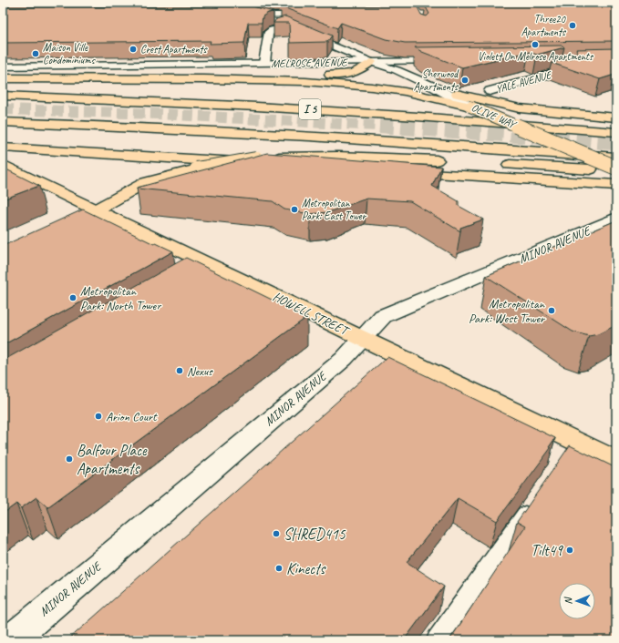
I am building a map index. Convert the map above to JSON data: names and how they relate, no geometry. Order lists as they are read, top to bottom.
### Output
{
  "streets": {
    "main road": ["I 5", "OLIVE WAY", "HOWELL STREET"],
    "street": ["MELROSE AVENUE", "YALE AVENUE", "MINOR AVENUE"]
  },
  "crossings": [
    ["MELROSE AVENUE", "OLIVE WAY"],
    ["MINOR AVENUE", "HOWELL STREET"]
  ],
  "places": [
    "Three20 Apartments",
    "Violett On Melrose Apartments",
    "Crest Apartments",
    "Maison Ville Condominiums",
    "Sherwood Apartments",
    "Metropolitan Park: East Tower",
    "Metropolitan Park: North Tower",
    "Metropolitan Park: West Tower",
    "Nexus",
    "Arion Court",
    "Balfour Place Apartments",
    "SHRED415",
    "Tilt49",
    "Kinects"
  ],
  "north": "left"
}
